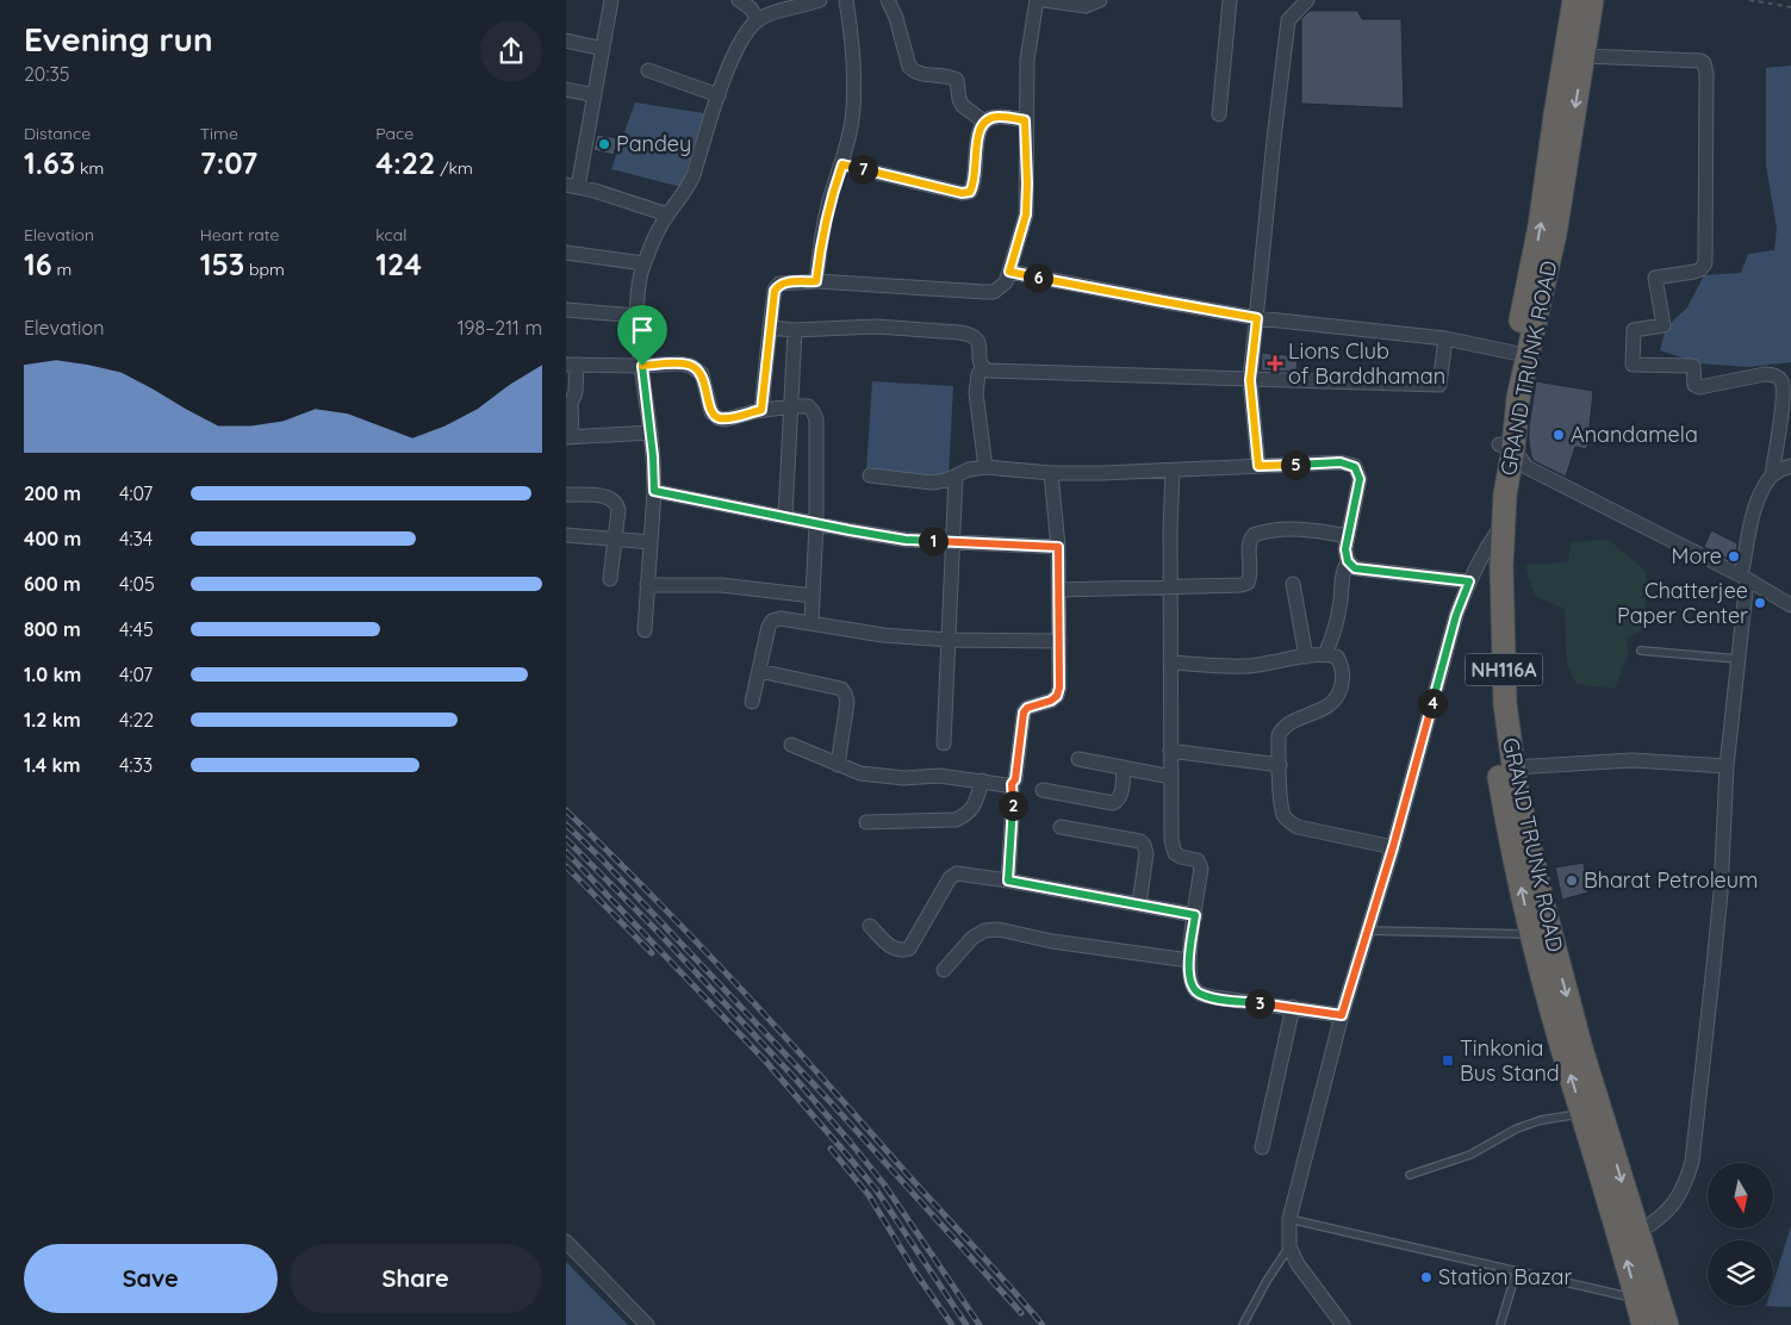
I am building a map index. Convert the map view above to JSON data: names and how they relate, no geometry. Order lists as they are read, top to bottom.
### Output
{
  "streets": {
    "highway": ["GRAND TRUNK ROAD", "NH116A"]
  },
  "places": {
    "other": [
      "Pandey",
      "Anandamela",
      "More",
      "Chatterjee Paper Center",
      "Bharat Petroleum",
      "Station Bazar"
    ],
    "health": ["Lions Club of Barddhaman"],
    "transit": ["Tinkonia Bus Stand"]
  },
  "north": "bottom",
  "page": {
    "heading": ["Evening run", "20:35"],
    "stats": [
      ["Distance", "1.63 km"],
      ["Time", "7:07"],
      ["Pace", "4:22 /km"],
      ["Elevation", "16 m"],
      ["Heart rate", "153 bpm"],
      ["kcal", "124"]
    ],
    "pins": [
      "7",
      "6",
      "5",
      "1",
      "4",
      "2",
      "3"
    ],
    "chart": ["Elevation", "198–211 m"],
    "list": [
      {
        "name": "200 m",
        "note": "4:07"
      },
      {
        "name": "400 m",
        "note": "4:34"
      },
      {
        "name": "600 m",
        "note": "4:05"
      },
      {
        "name": "800 m",
        "note": "4:45"
      },
      {
        "name": "1.0 km",
        "note": "4:07"
      },
      {
        "name": "1.2 km",
        "note": "4:22"
      },
      {
        "name": "1.4 km",
        "note": "4:33"
      }
    ],
    "buttons": ["Save", "Share"]
  }
}
